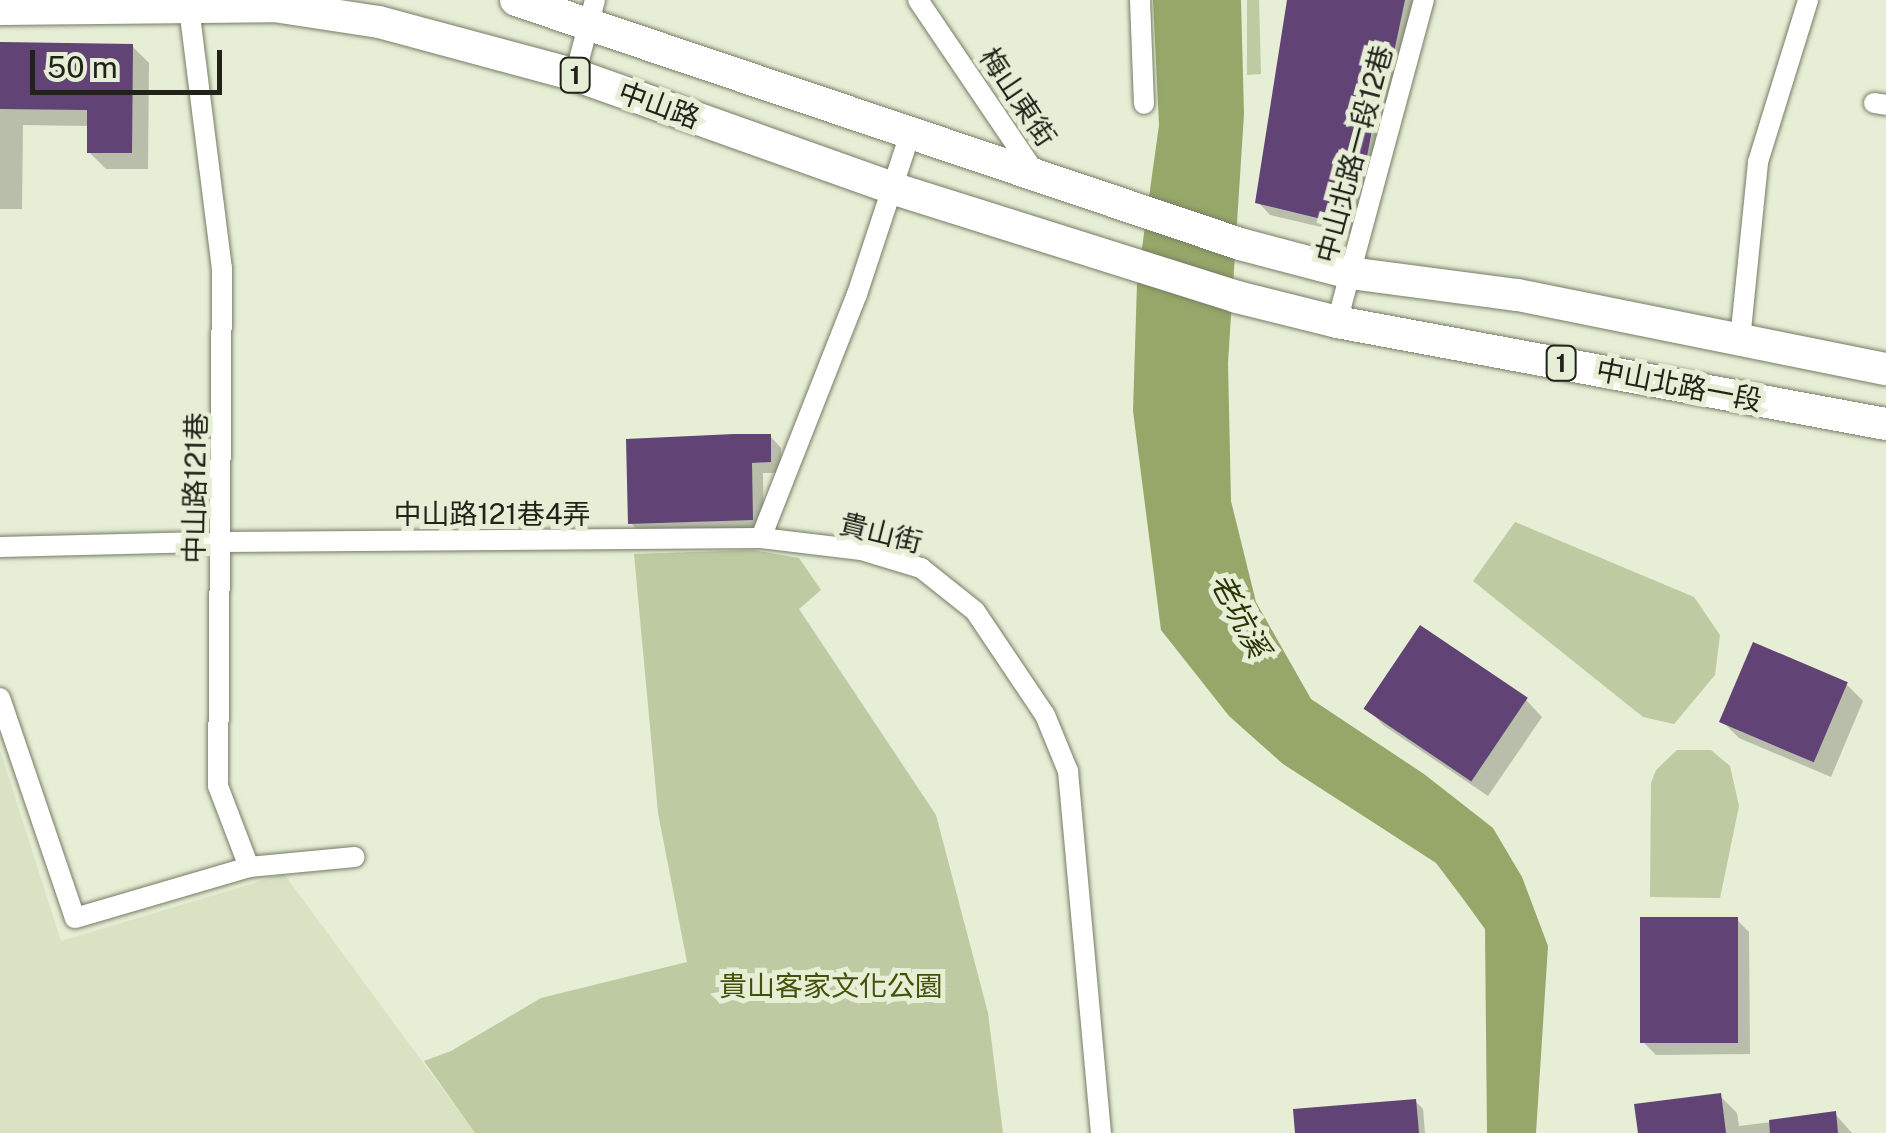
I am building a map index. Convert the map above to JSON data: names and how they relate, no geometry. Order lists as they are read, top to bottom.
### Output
{
  "streets": {
    "main road": ["1", "中山路", "中山北路一段"],
    "street": [
      "梅山東街",
      "中山北路一段12巷",
      "中山路121巷",
      "中山路121巷4弄",
      "貴山街"
    ]
  },
  "crossings": [
    ["梅山東街", "中山路"],
    ["中山路", "中山北路一段"],
    ["中山路", "中山路121巷"],
    ["中山北路一段12巷", "中山北路一段"],
    ["中山路121巷", "中山路121巷4弄"],
    ["中山路121巷4弄", "貴山街"]
  ],
  "water": ["老坑溪"],
  "parks": ["貴山客家文化公園"],
  "scale_bar": "50 m"
}
